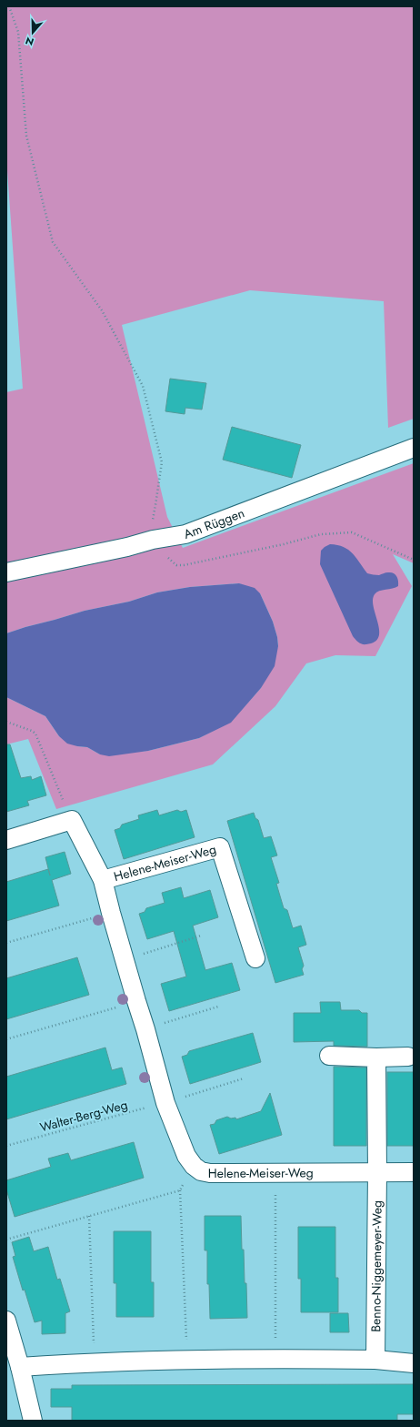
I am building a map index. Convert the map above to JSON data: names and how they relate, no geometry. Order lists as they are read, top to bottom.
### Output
{
  "streets": {
    "street": ["Am Rüggen", "Helene-Meiser-Weg", "Benno-Niggemeyer-Weg"],
    "path": ["Walter-Berg-Weg"]
  },
  "crossings": [
    ["Helene-Meiser-Weg", "Walter-Berg-Weg"],
    ["Helene-Meiser-Weg", "Benno-Niggemeyer-Weg"]
  ],
  "north": "bottom"
}
